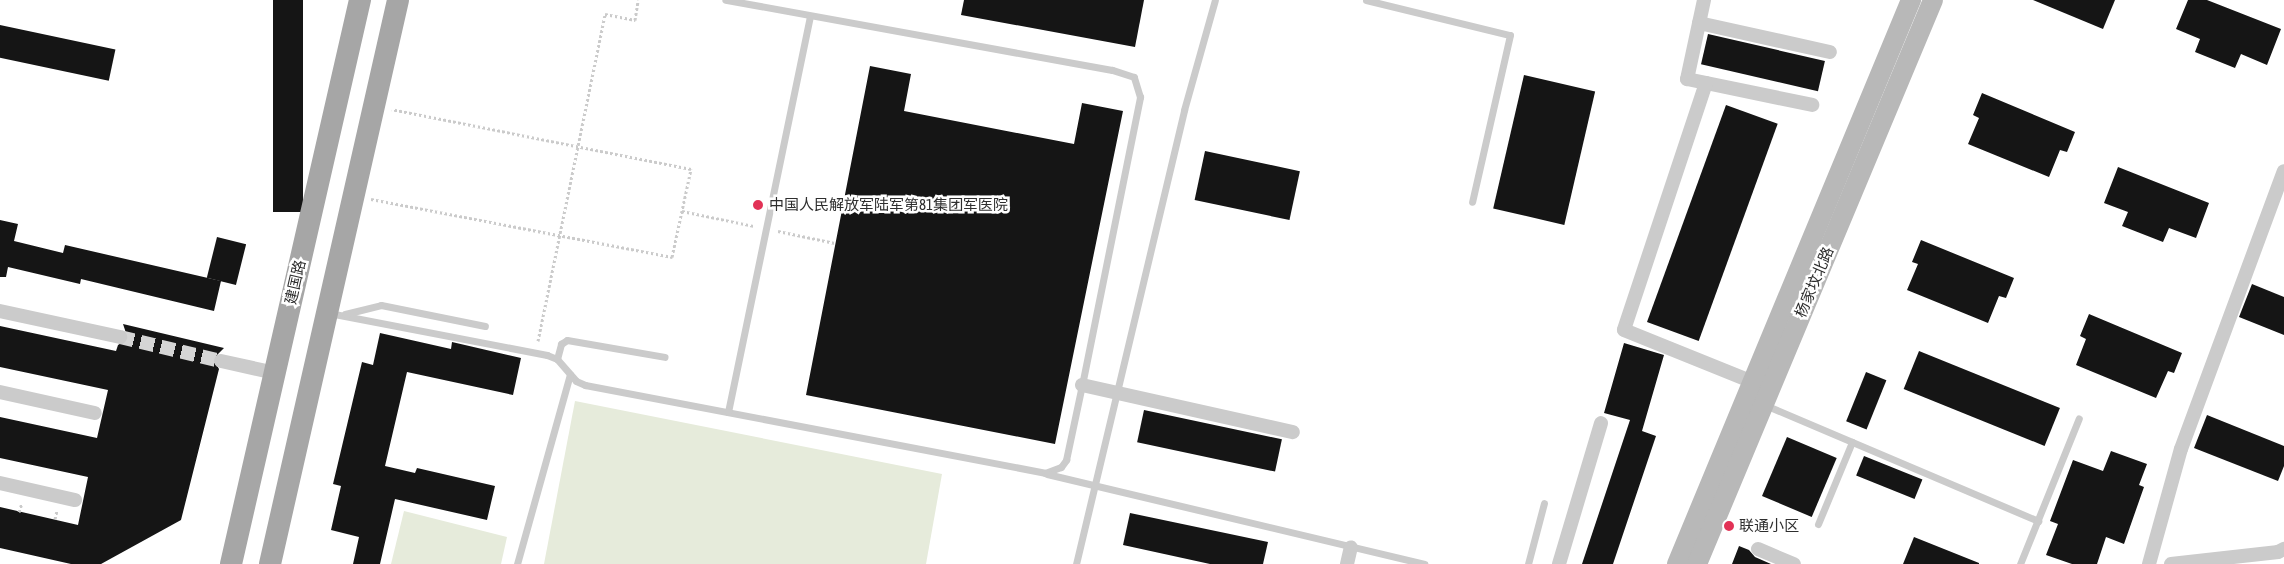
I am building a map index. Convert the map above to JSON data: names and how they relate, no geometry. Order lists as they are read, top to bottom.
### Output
{
  "streets": {
    "main road": ["建国路", "杨家坟北路"]
  },
  "places": ["中国人民解放军陆军第81集团军医院", "联通小区"]
}
